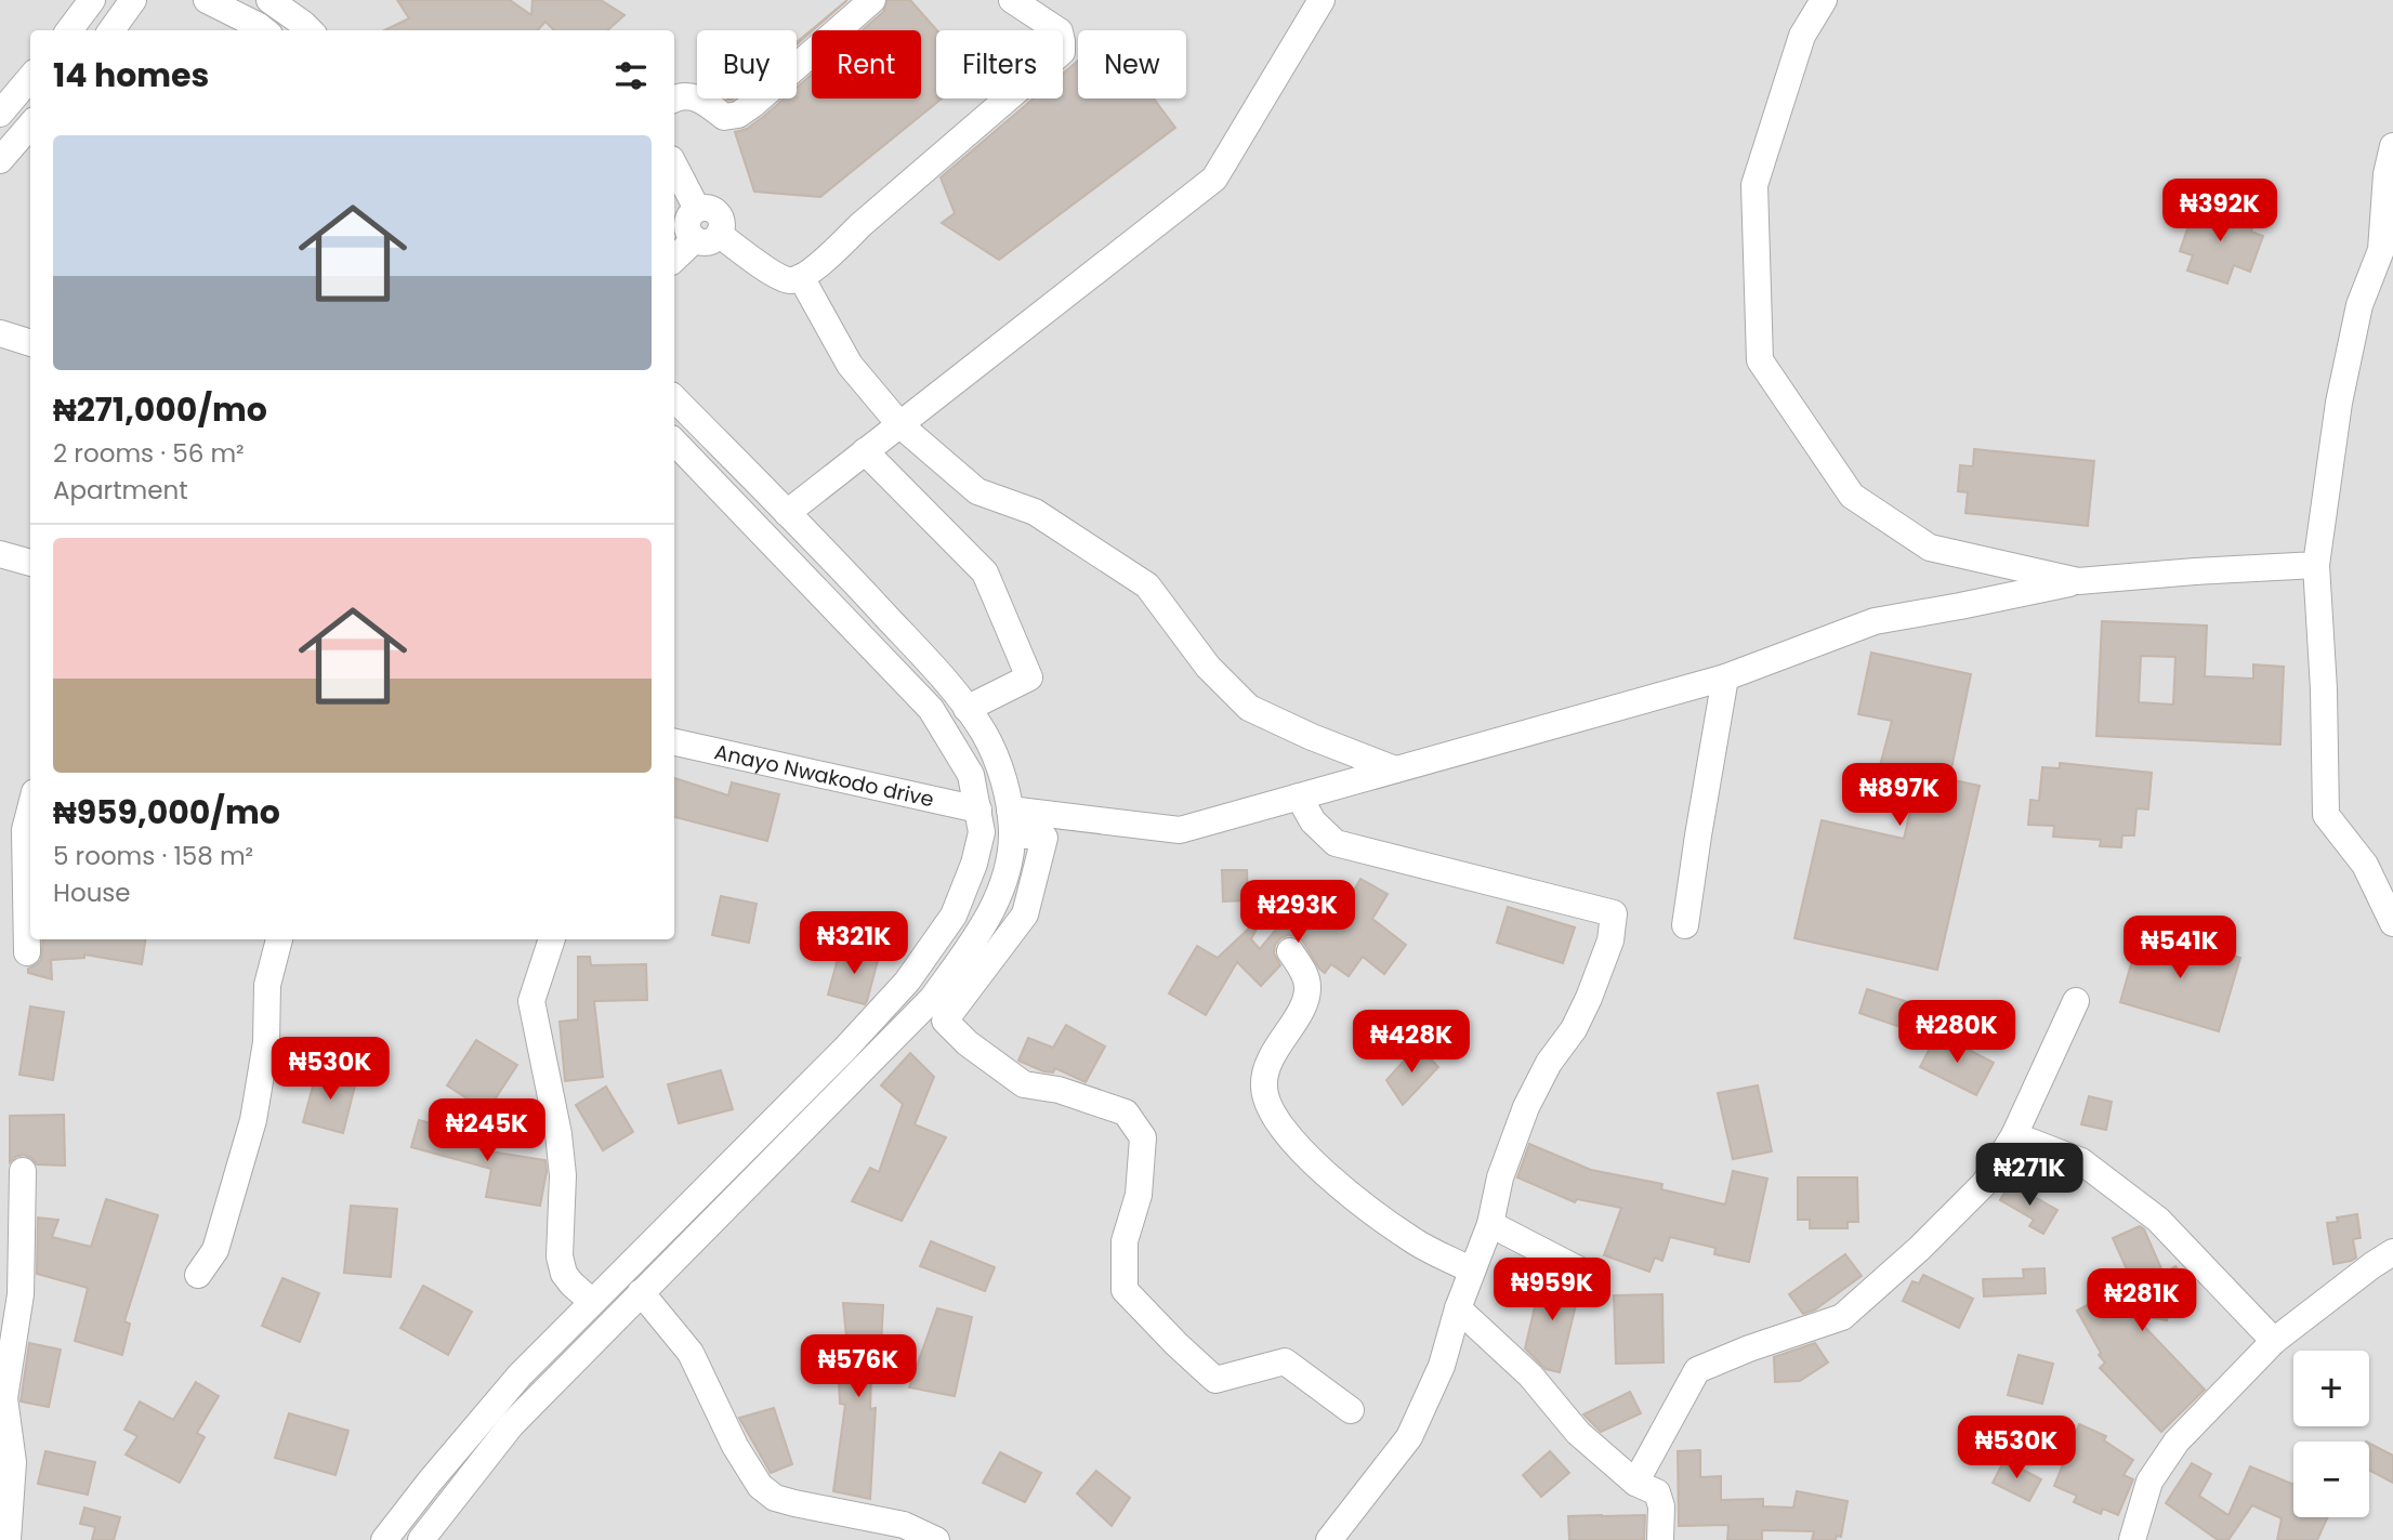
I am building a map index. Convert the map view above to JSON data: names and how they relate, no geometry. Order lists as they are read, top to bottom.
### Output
{
  "streets": {
    "street": ["Anayo Nwakodo drive"]
  },
  "page": {
    "chip": [
      "Buy",
      "Rent",
      "Filters",
      "New"
    ],
    "heading": "14 homes",
    "list": [
      {
        "name": "₦271,000/mo",
        "note": "2 rooms · 56 m² · Apartment"
      },
      {
        "name": "₦959,000/mo",
        "note": "5 rooms · 158 m² · House"
      }
    ],
    "price": [
      "₦392K",
      "₦897K",
      "₦293K",
      "₦321K",
      "₦541K",
      "₦280K",
      "₦428K",
      "₦530K",
      "₦245K",
      "₦271K",
      "₦959K",
      "₦281K",
      "₦576K",
      "₦530K"
    ],
    "map_buttons": ["+", "−"]
  }
}
